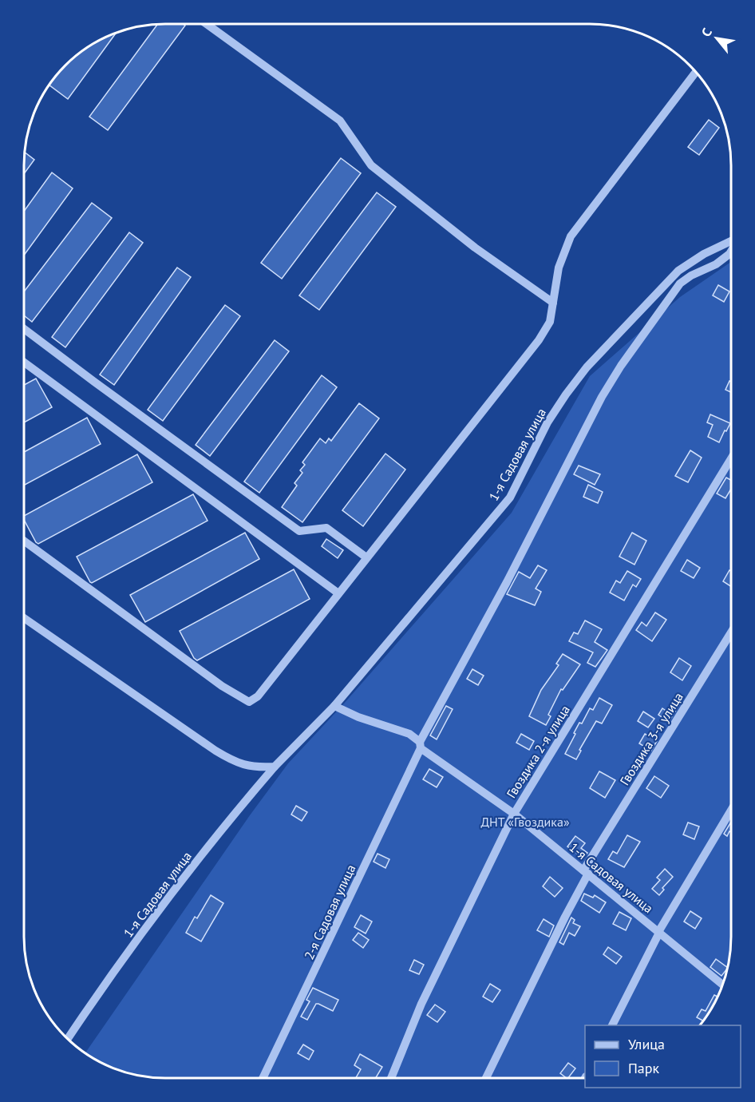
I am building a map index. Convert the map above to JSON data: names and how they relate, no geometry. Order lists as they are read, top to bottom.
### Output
{
  "streets": {
    "street": [
      "1-я Садовая улица",
      "Гвоздика 3-я улица",
      "Гвоздика 2-я улица",
      "2-я Садовая улица"
    ]
  },
  "crossings": [
    ["1-я Садовая улица", "Гвоздика 3-я улица"],
    ["1-я Садовая улица", "Гвоздика 2-я улица"],
    ["1-я Садовая улица", "2-я Садовая улица"]
  ],
  "parks": ["ДНТ «Гвоздика»"],
  "legend": ["Улица", "Парк"],
  "north": "top left"
}
